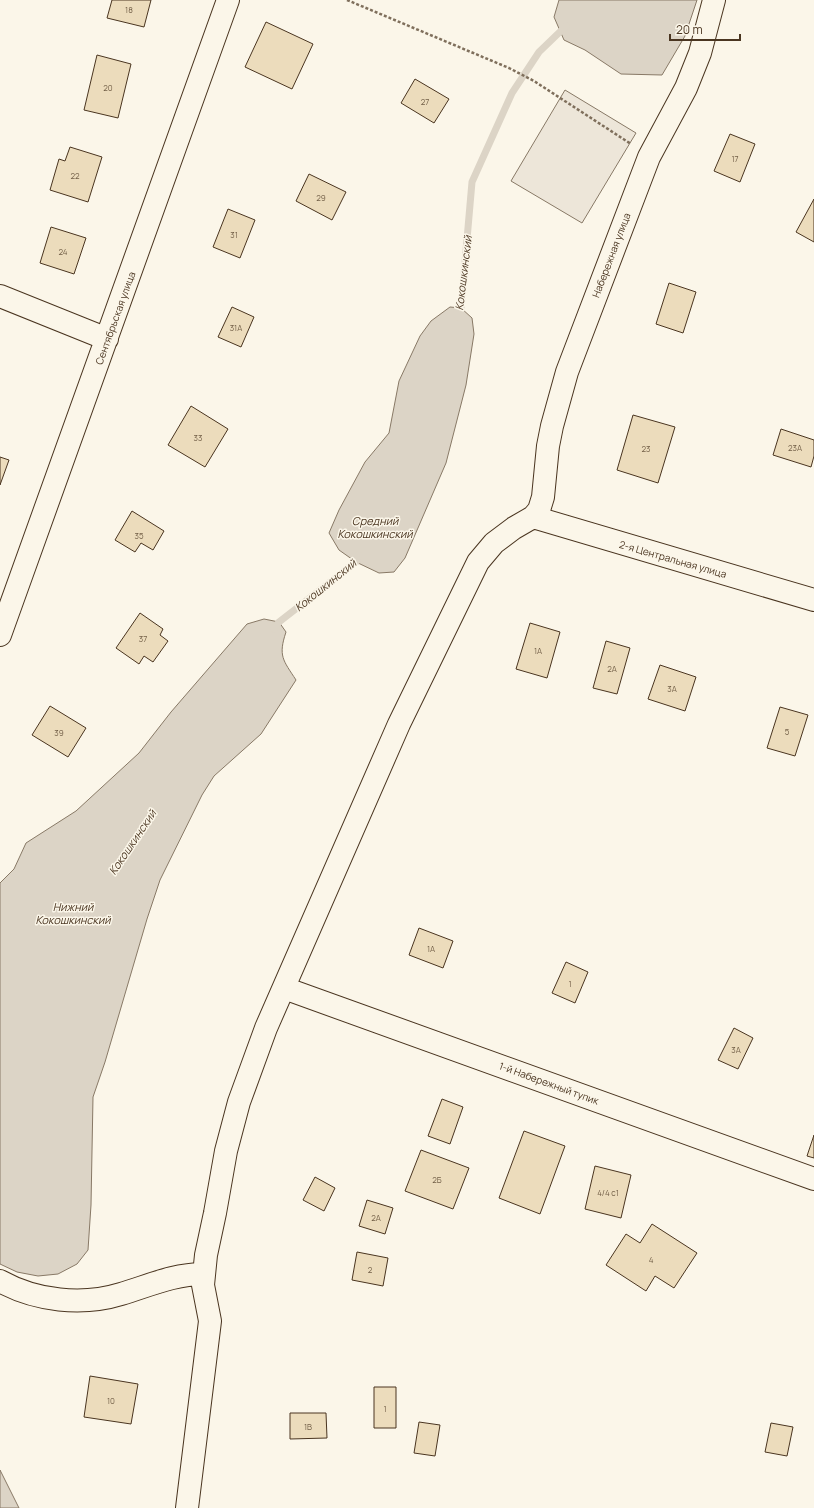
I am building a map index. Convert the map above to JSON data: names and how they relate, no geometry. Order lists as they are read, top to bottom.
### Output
{
  "streets": {
    "street": [
      "Набережная улица",
      "Сентябрьская улица",
      "2-я Центральная улица",
      "1-й Набережный тупик"
    ]
  },
  "crossings": [
    ["Набережная улица", "2-я Центральная улица"]
  ],
  "water": ["Кокошкинский", "Средний Кокошкинский", "Нижний Кокошкинский"],
  "house_numbers": [
    "18",
    "20",
    "27",
    "17",
    "22",
    "29",
    "31",
    "24",
    "31А",
    "33",
    "23А",
    "23",
    "35",
    "37",
    "1А",
    "2А",
    "3А",
    "5",
    "39",
    "1А",
    "1",
    "3А",
    "2Б",
    "4/4 с1",
    "2А",
    "4",
    "2",
    "10",
    "1",
    "1В"
  ],
  "scale_bar": "20 m"
}
